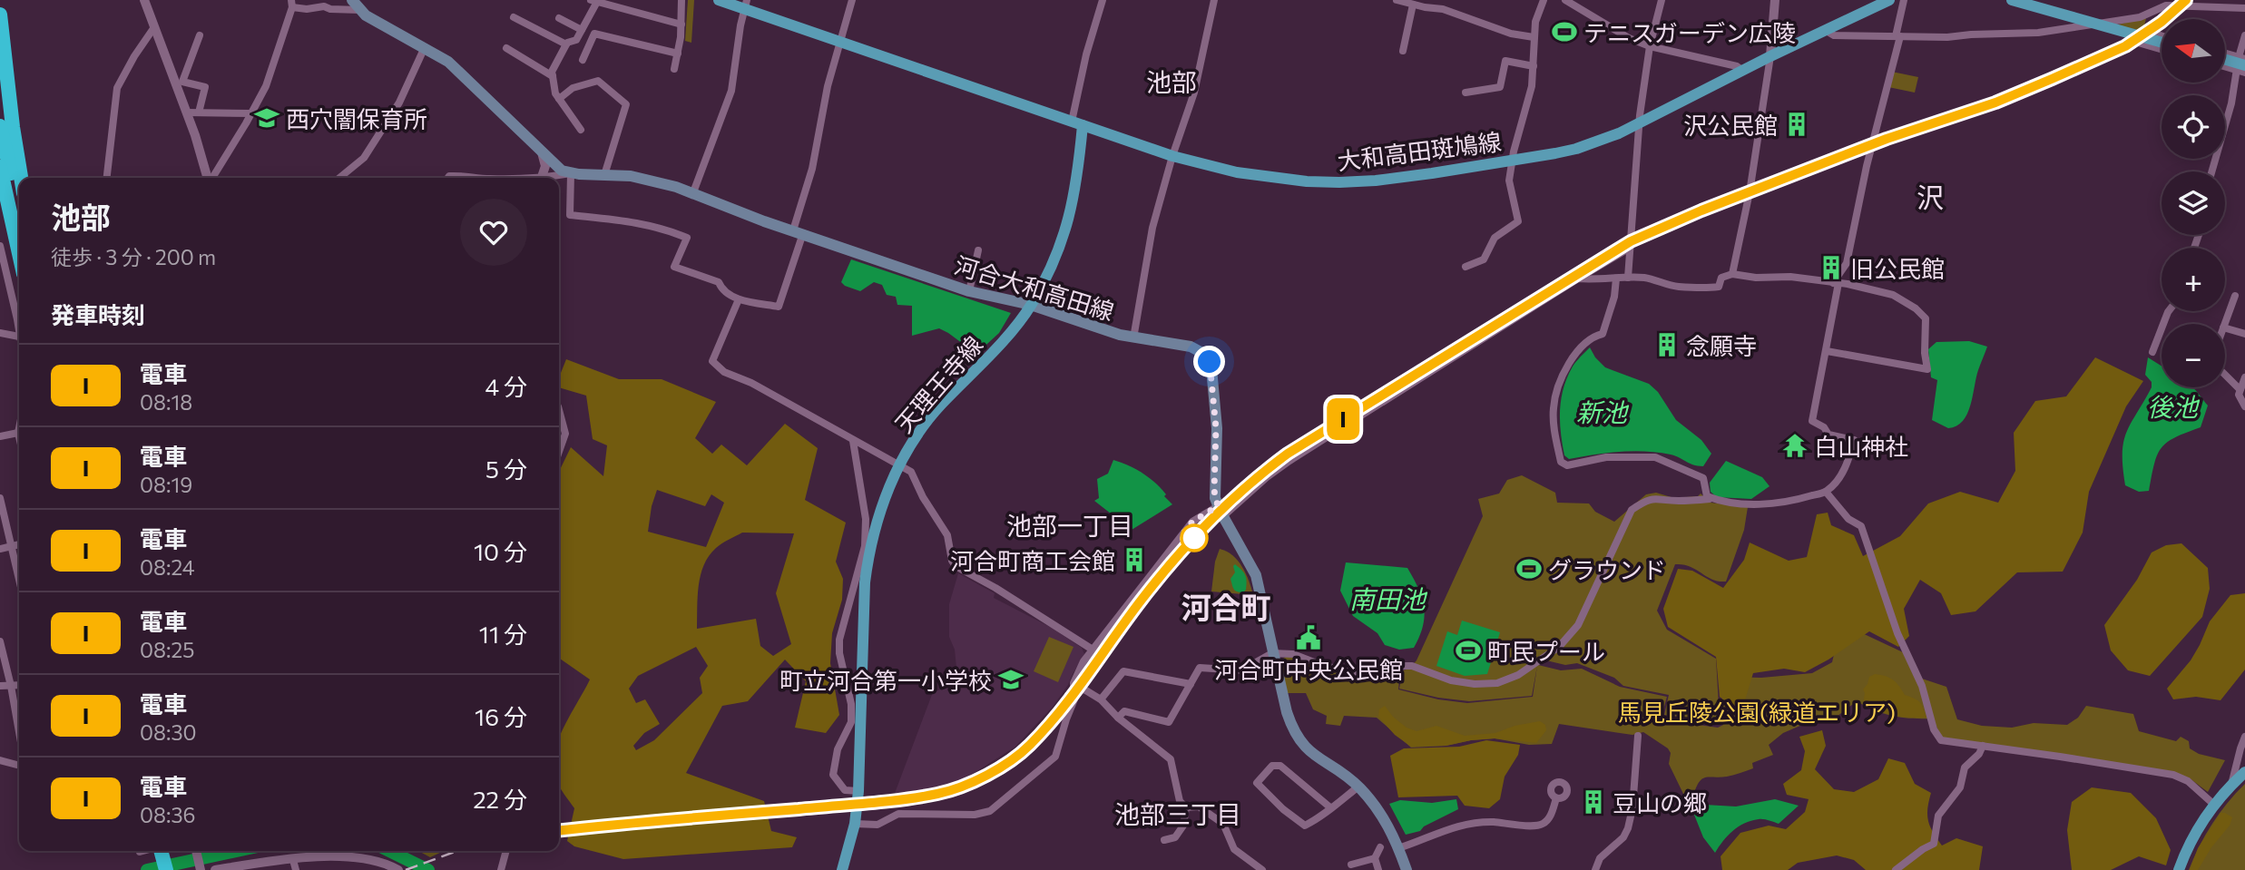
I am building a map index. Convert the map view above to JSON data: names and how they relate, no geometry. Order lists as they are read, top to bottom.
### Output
{
  "streets": {
    "main road": ["大和高田斑鳩線", "河合大和高田線", "天理王寺線"]
  },
  "crossings": [
    ["大和高田斑鳩線", "天理王寺線"],
    ["河合大和高田線", "天理王寺線"]
  ],
  "districts": [
    "池部",
    "沢",
    "池部一丁目",
    "河合町",
    "池部三丁目"
  ],
  "water": ["後池", "新池", "南田池"],
  "parks": ["馬見丘陵公園(緑道エリア)"],
  "places": {
    "sports": ["テニスガーデン広陵", "グラウンド", "町民プール"],
    "school or university": ["西穴闇保育所", "町立河合第一小学校"],
    "building": [
      "沢公民館",
      "旧公民館",
      "念願寺",
      "河合町商工会館",
      "豆山の郷"
    ],
    "temple": ["白山神社"],
    "public building": ["河合町中央公民館"]
  },
  "north": "left",
  "page": {
    "on_map": "I",
    "map_buttons": ["+", "−"],
    "heading": [
      ["池部", "徒歩 · 3 分 · 200 m"],
      "発車時刻"
    ],
    "list": [
      {
        "mark": "I",
        "name": "電車",
        "note": "08:18",
        "value": "4 分"
      },
      {
        "mark": "I",
        "name": "電車",
        "note": "08:19",
        "value": "5 分"
      },
      {
        "mark": "I",
        "name": "電車",
        "note": "08:24",
        "value": "10 分"
      },
      {
        "mark": "I",
        "name": "電車",
        "note": "08:25",
        "value": "11 分"
      },
      {
        "mark": "I",
        "name": "電車",
        "note": "08:30",
        "value": "16 分"
      },
      {
        "mark": "I",
        "name": "電車",
        "note": "08:36",
        "value": "22 分"
      }
    ]
  }
}
